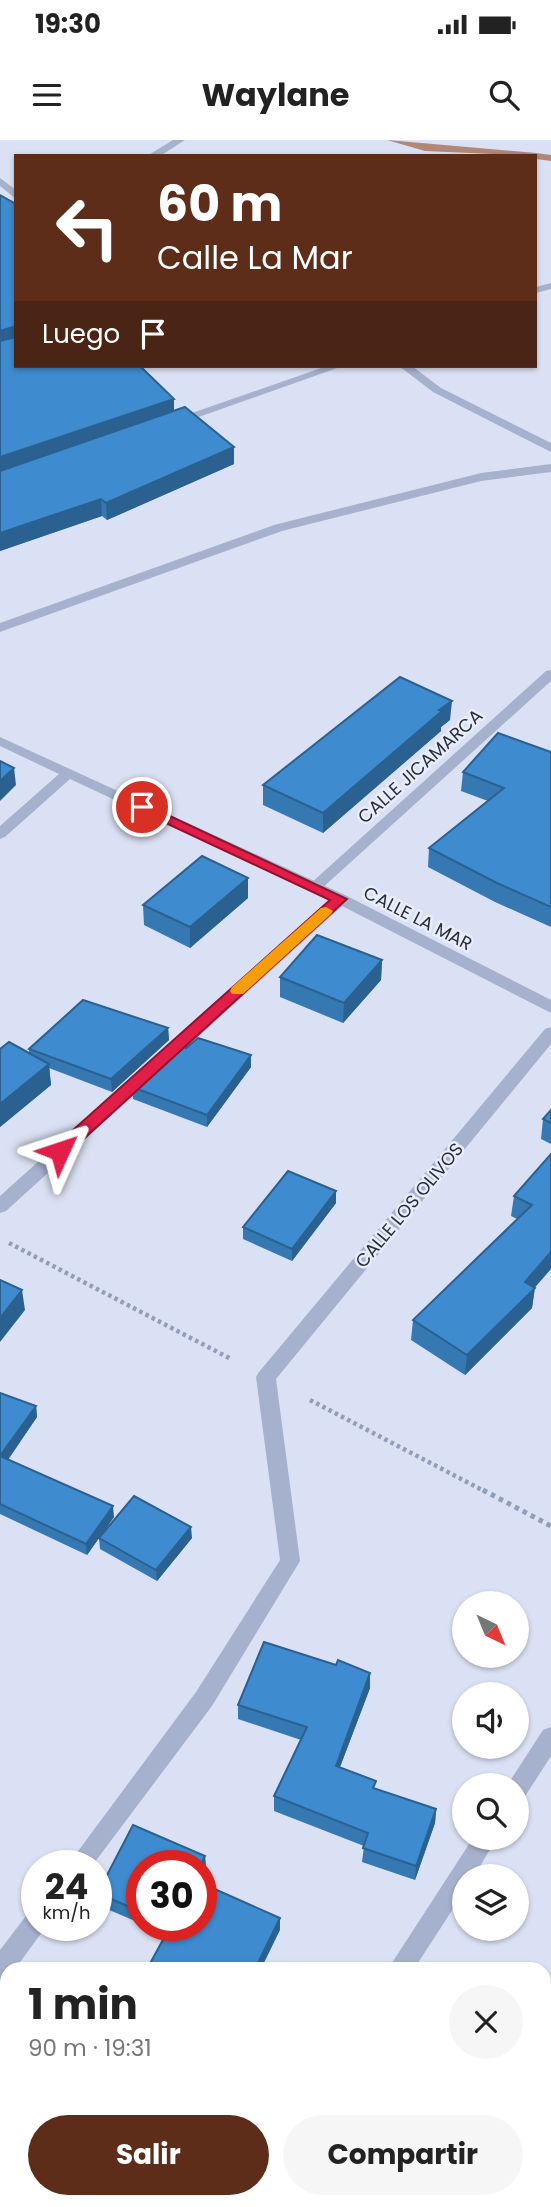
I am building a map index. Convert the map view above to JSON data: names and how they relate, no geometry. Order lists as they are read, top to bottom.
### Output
{
  "streets": {
    "street": ["CALLE JICAMARCA", "CALLE LA MAR", "CALLE LOS OLIVOS"]
  },
  "crossings": [
    ["CALLE JICAMARCA", "CALLE LA MAR"]
  ],
  "north": "bottom right",
  "page": {
    "status": "19:30",
    "header": "Waylane",
    "turn": ["60 m", "Calle La Mar"],
    "then": "Luego",
    "speed": "24 km/h",
    "limit": "30",
    "heading": ["1 min", "90 m · 19:31"],
    "buttons": ["Salir", "Compartir"]
  }
}
